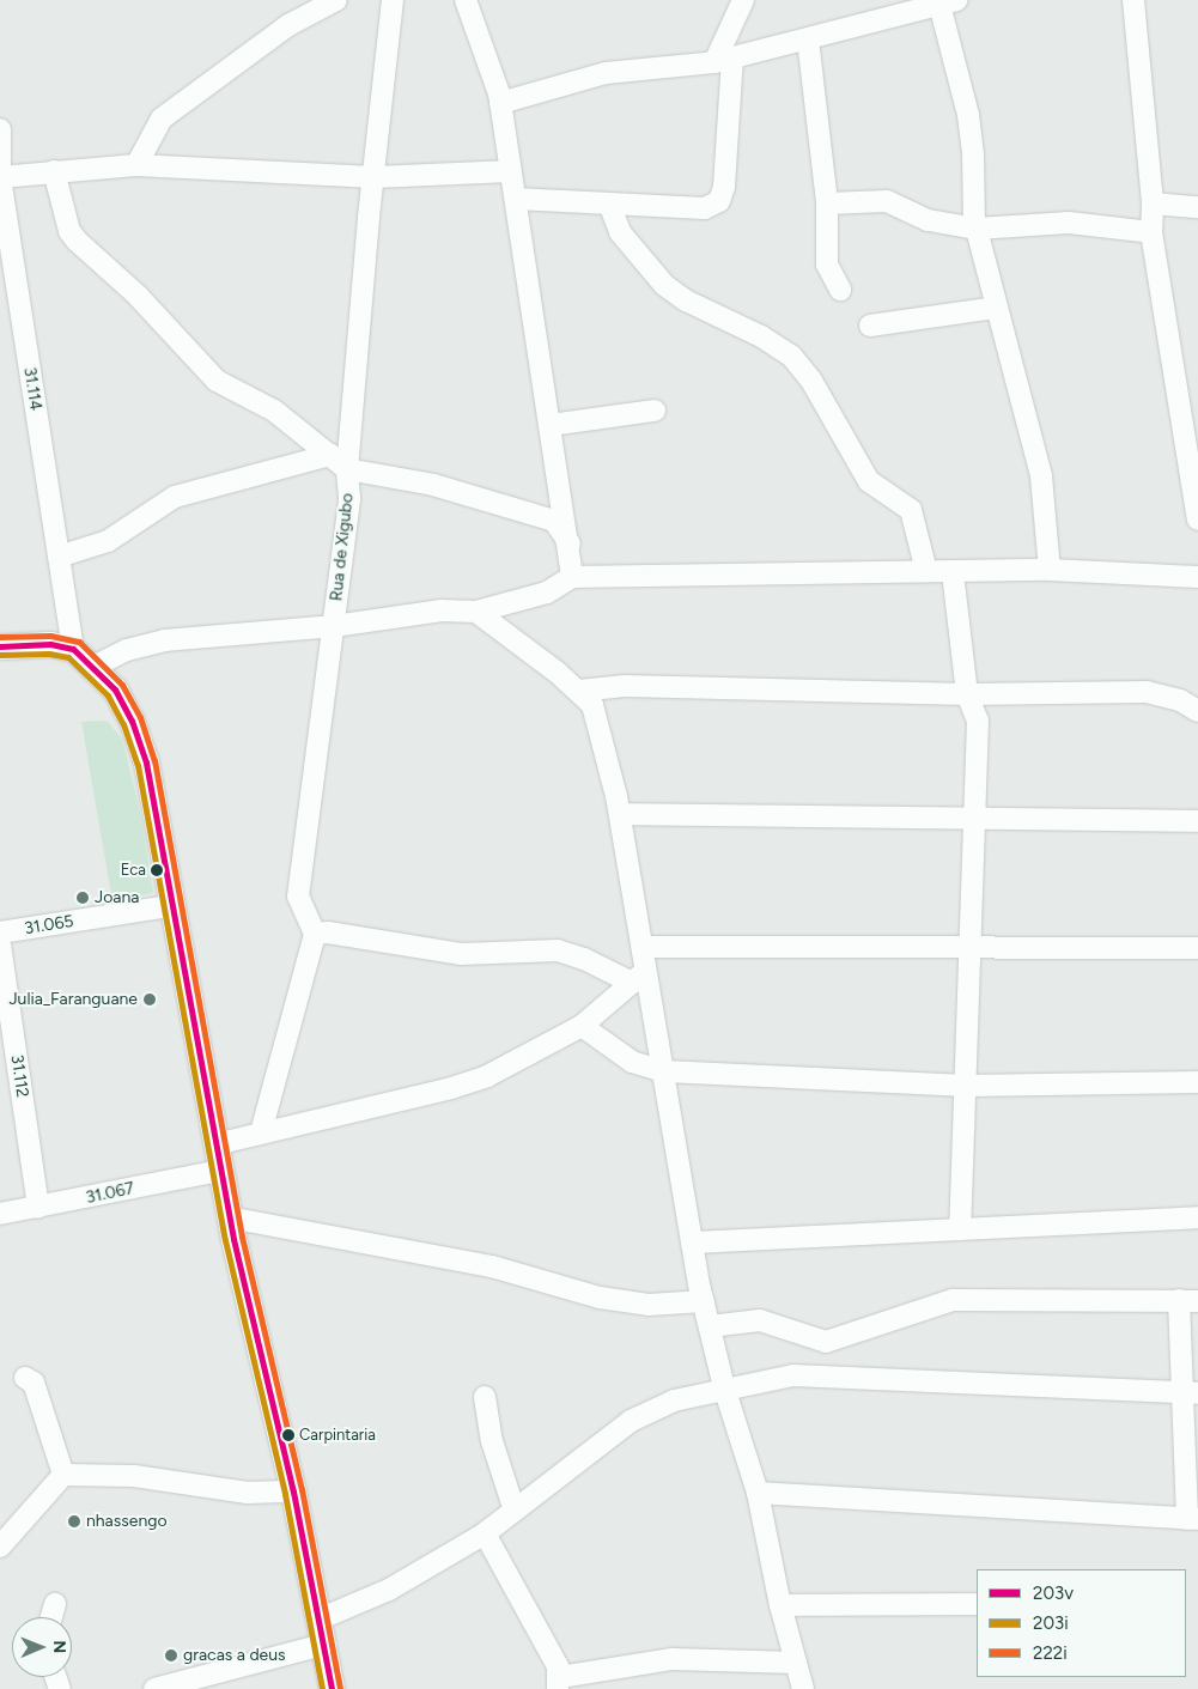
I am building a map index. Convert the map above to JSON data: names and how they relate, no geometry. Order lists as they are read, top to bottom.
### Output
{
  "streets": {
    "street": [
      "31.114",
      "Rua de Xigubo",
      "31.065",
      "31.112",
      "31.067"
    ]
  },
  "crossings": [
    ["31.112", "31.067"]
  ],
  "places": [
    "Eca",
    "Joana",
    "Julia_Faranguane",
    "Carpintaria",
    "nhassengo",
    "gracas a deus"
  ],
  "lines": ["transit line 222i", "transit line 203v", "transit line 203i"],
  "legend": ["203v", "203i", "222i"],
  "north": "right"
}
